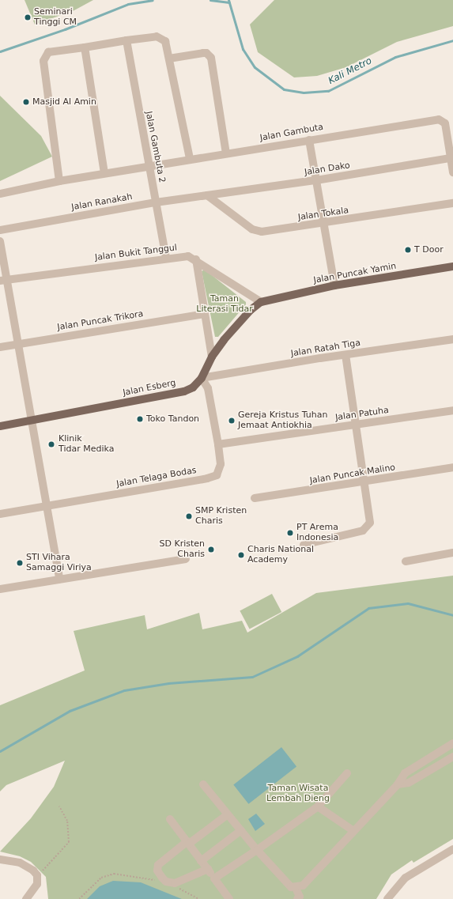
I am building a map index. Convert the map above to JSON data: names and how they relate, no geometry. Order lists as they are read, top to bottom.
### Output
{
  "streets": {
    "main road": ["Jalan Puncak Yamin", "Jalan Esberg"],
    "street": [
      "Jalan Gambuta",
      "Jalan Gambuta 2",
      "Jalan Dako",
      "Jalan Ranakah",
      "Jalan Tokala",
      "Jalan Bukit Tanggul",
      "Jalan Puncak Trikora",
      "Jalan Ratah Tiga",
      "Jalan Patuha",
      "Jalan Puncak Malino",
      "Jalan Telaga Bodas"
    ]
  },
  "crossings": [
    ["Jalan Gambuta", "Jalan Gambuta 2"],
    ["Jalan Gambuta", "Jalan Dako"],
    ["Jalan Gambuta 2", "Jalan Ranakah"],
    ["Jalan Gambuta 2", "Jalan Bukit Tanggul"],
    ["Jalan Dako", "Jalan Ranakah"],
    ["Jalan Dako", "Jalan Tokala"],
    ["Jalan Ranakah", "Jalan Tokala"],
    ["Jalan Bukit Tanggul", "Jalan Puncak Yamin"],
    ["Jalan Bukit Tanggul", "Jalan Esberg"],
    ["Jalan Puncak Yamin", "Jalan Esberg"],
    ["Jalan Ratah Tiga", "Jalan Esberg"],
    ["Jalan Ratah Tiga", "Jalan Telaga Bodas"],
    ["Jalan Esberg", "Jalan Telaga Bodas"],
    ["Jalan Patuha", "Jalan Telaga Bodas"]
  ],
  "water": ["Kali Metro"],
  "parks": ["Taman Literasi Tidar", "Taman Wisata Lembah Dieng"],
  "places": [
    "Seminari Tinggi CM",
    "Masjid Al Amin",
    "T Door",
    "Toko Tandon",
    "Gereja Kristus Tuhan Jemaat Antiokhia",
    "Klinik Tidar Medika",
    "SMP Kristen Charis",
    "PT Arema Indonesia",
    "SD Kristen Charis",
    "Charis National Academy",
    "STI Vihara Samaggi Viriya"
  ]
}
